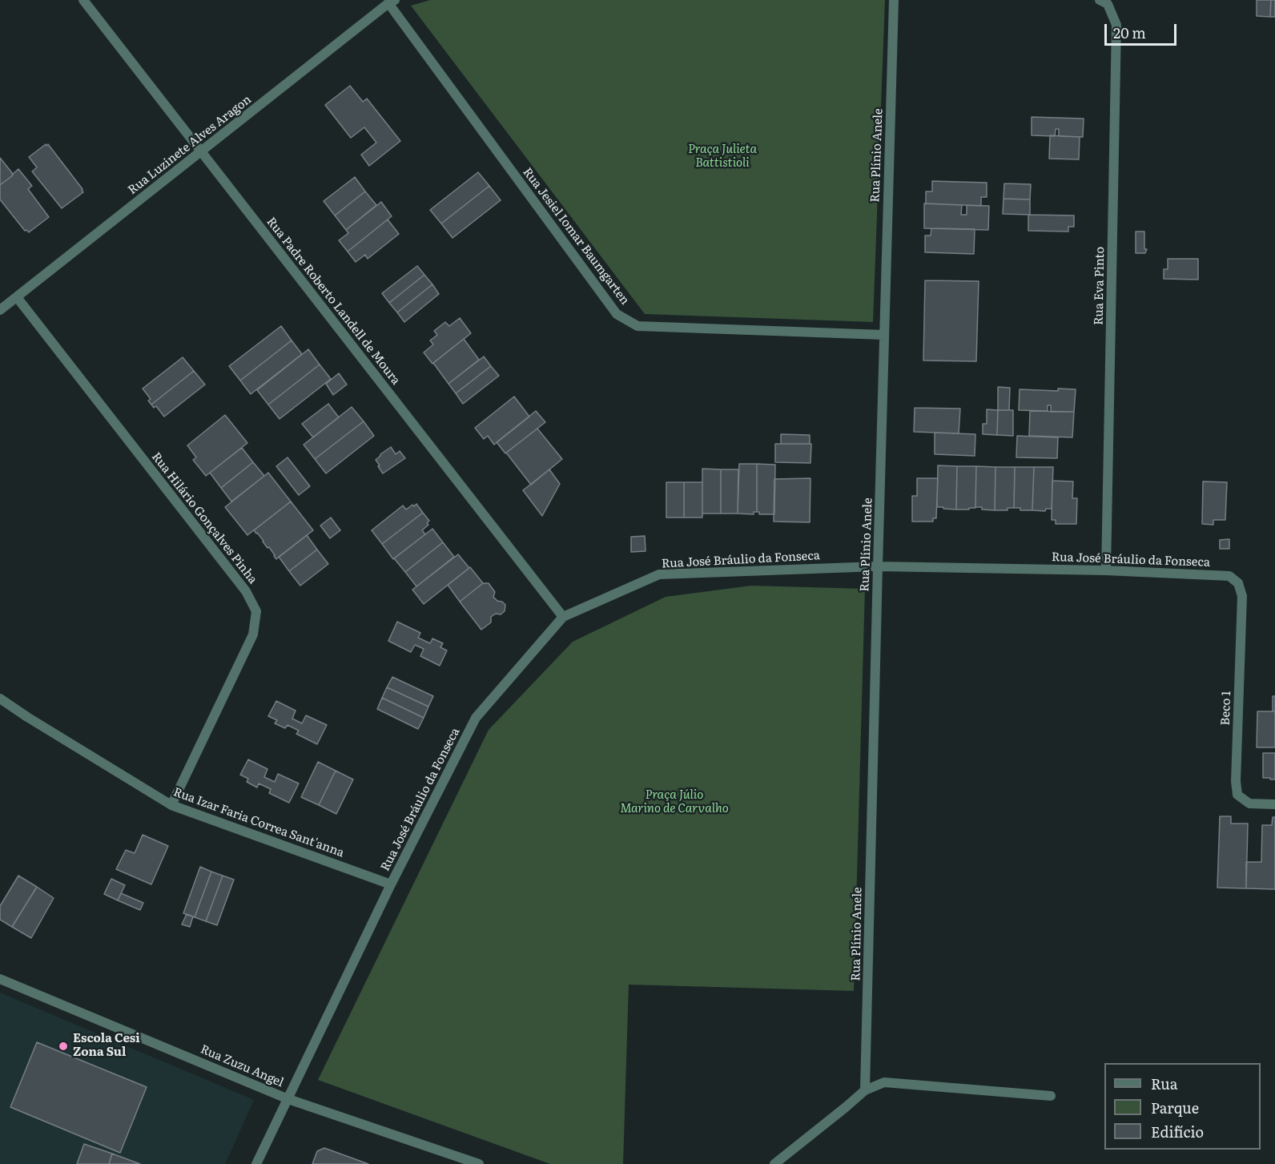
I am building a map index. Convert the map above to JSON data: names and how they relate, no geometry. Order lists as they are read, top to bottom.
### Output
{
  "streets": {
    "street": [
      "Rua Luzinete Alves Aragon",
      "Rua Plínio Anele",
      "Rua Jesiel Iomar Baumgarten",
      "Rua Eva Pinto",
      "Rua Padre Roberto Landell de Moura",
      "Rua Hilário Gonçalves Pinha",
      "Rua José Bráulio da Fonseca",
      "Beco 1",
      "Rua Izar Faria Correa Sant'anna",
      "Rua Zuzu Angel"
    ]
  },
  "crossings": [
    ["Rua Luzinete Alves Aragon", "Rua Jesiel Iomar Baumgarten"],
    ["Rua Luzinete Alves Aragon", "Rua Padre Roberto Landell de Moura"],
    ["Rua Luzinete Alves Aragon", "Rua Hilário Gonçalves Pinha"],
    ["Rua Plínio Anele", "Rua Jesiel Iomar Baumgarten"],
    ["Rua Plínio Anele", "Rua José Bráulio da Fonseca"],
    ["Rua Eva Pinto", "Rua José Bráulio da Fonseca"],
    ["Rua Padre Roberto Landell de Moura", "Rua José Bráulio da Fonseca"],
    ["Rua Hilário Gonçalves Pinha", "Rua Izar Faria Correa Sant'anna"],
    ["Rua José Bráulio da Fonseca", "Beco 1"],
    ["Rua José Bráulio da Fonseca", "Rua Izar Faria Correa Sant'anna"],
    ["Rua José Bráulio da Fonseca", "Rua Zuzu Angel"]
  ],
  "parks": ["Praça Julieta Battistioli", "Praça Júlio Marino de Carvalho"],
  "places": ["Escola Cesi Zona Sul"],
  "legend": ["Rua", "Parque", "Edifício"],
  "scale_bar": "20 m"
}
